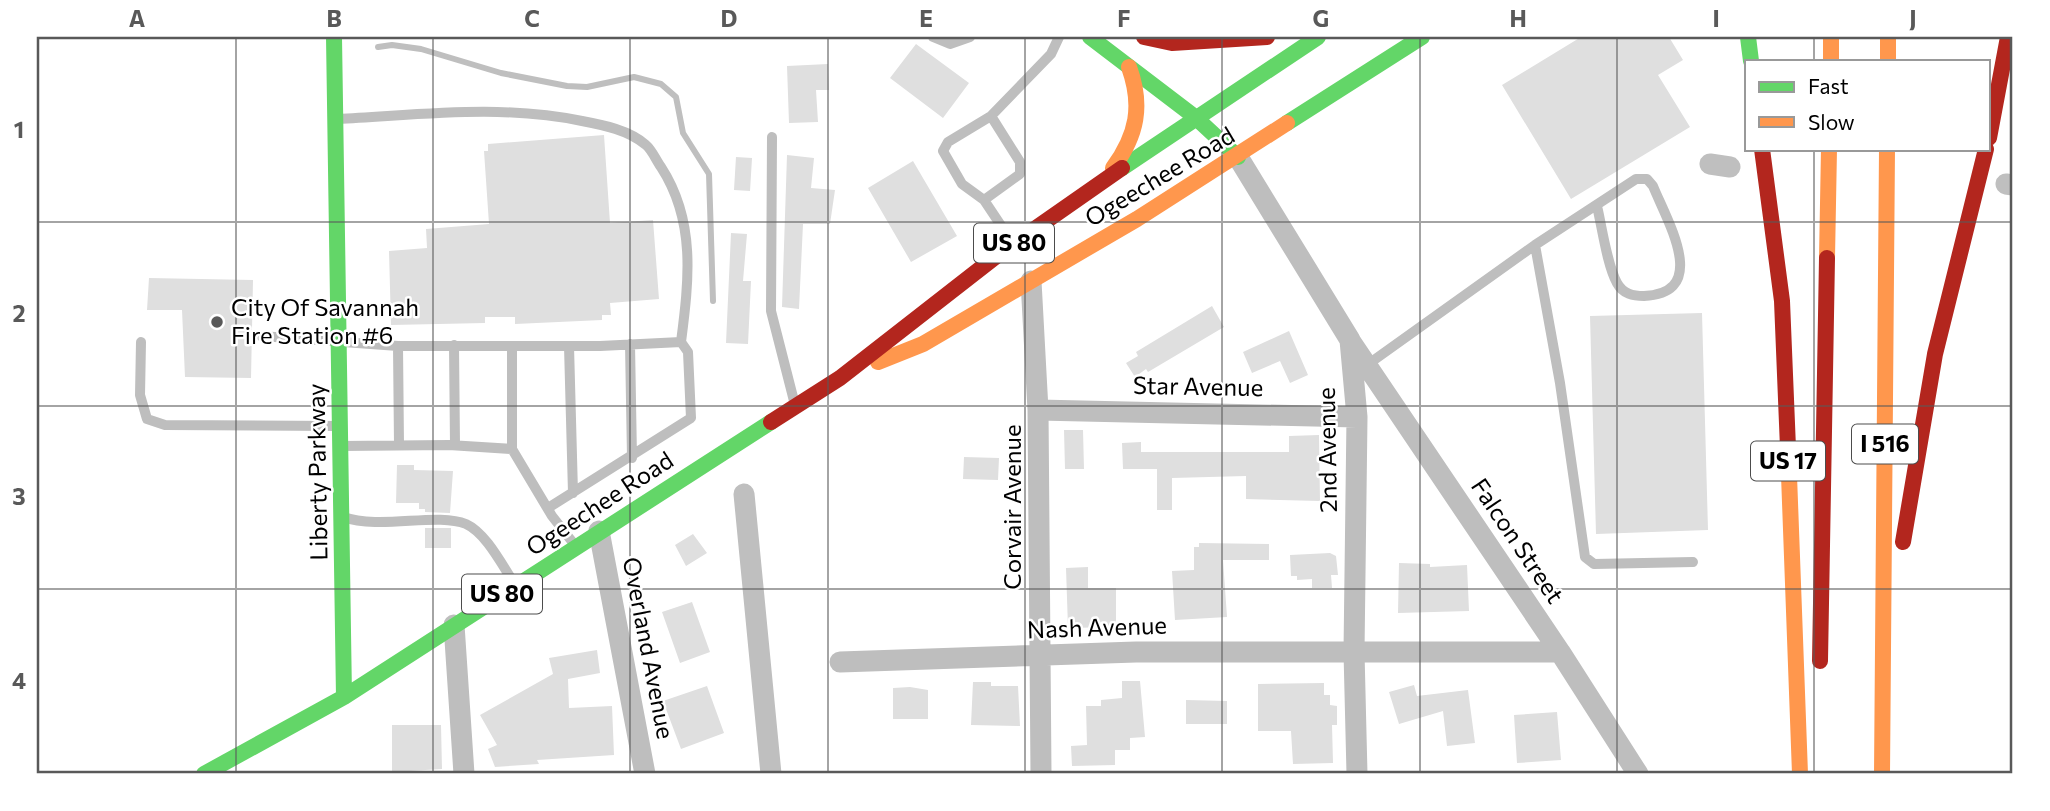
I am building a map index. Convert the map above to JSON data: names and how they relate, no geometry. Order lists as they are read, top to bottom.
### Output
{
  "streets": {
    "main road": [
      "Ogeechee Road",
      "US 80",
      "I 516",
      "US 17",
      "Liberty Parkway"
    ],
    "street": [
      "Star Avenue",
      "2nd Avenue",
      "Corvair Avenue",
      "Falcon Street",
      "Nash Avenue",
      "Overland Avenue"
    ]
  },
  "crossings": [
    ["Ogeechee Road", "2nd Avenue"],
    ["Ogeechee Road", "Liberty Parkway"],
    ["Ogeechee Road", "Corvair Avenue"],
    ["Ogeechee Road", "Overland Avenue"],
    ["Star Avenue", "2nd Avenue"],
    ["Star Avenue", "Corvair Avenue"],
    ["2nd Avenue", "Falcon Street"],
    ["2nd Avenue", "Nash Avenue"],
    ["Corvair Avenue", "Nash Avenue"],
    ["Falcon Street", "Nash Avenue"]
  ],
  "places": ["City Of Savannah Fire Station #6"],
  "legend": ["Fast", "Slow"],
  "grid": {
    "columns": [
      "A",
      "B",
      "C",
      "D",
      "E",
      "F",
      "G",
      "H",
      "I",
      "J"
    ],
    "rows": [
      "1",
      "2",
      "3",
      "4"
    ]
  }
}
